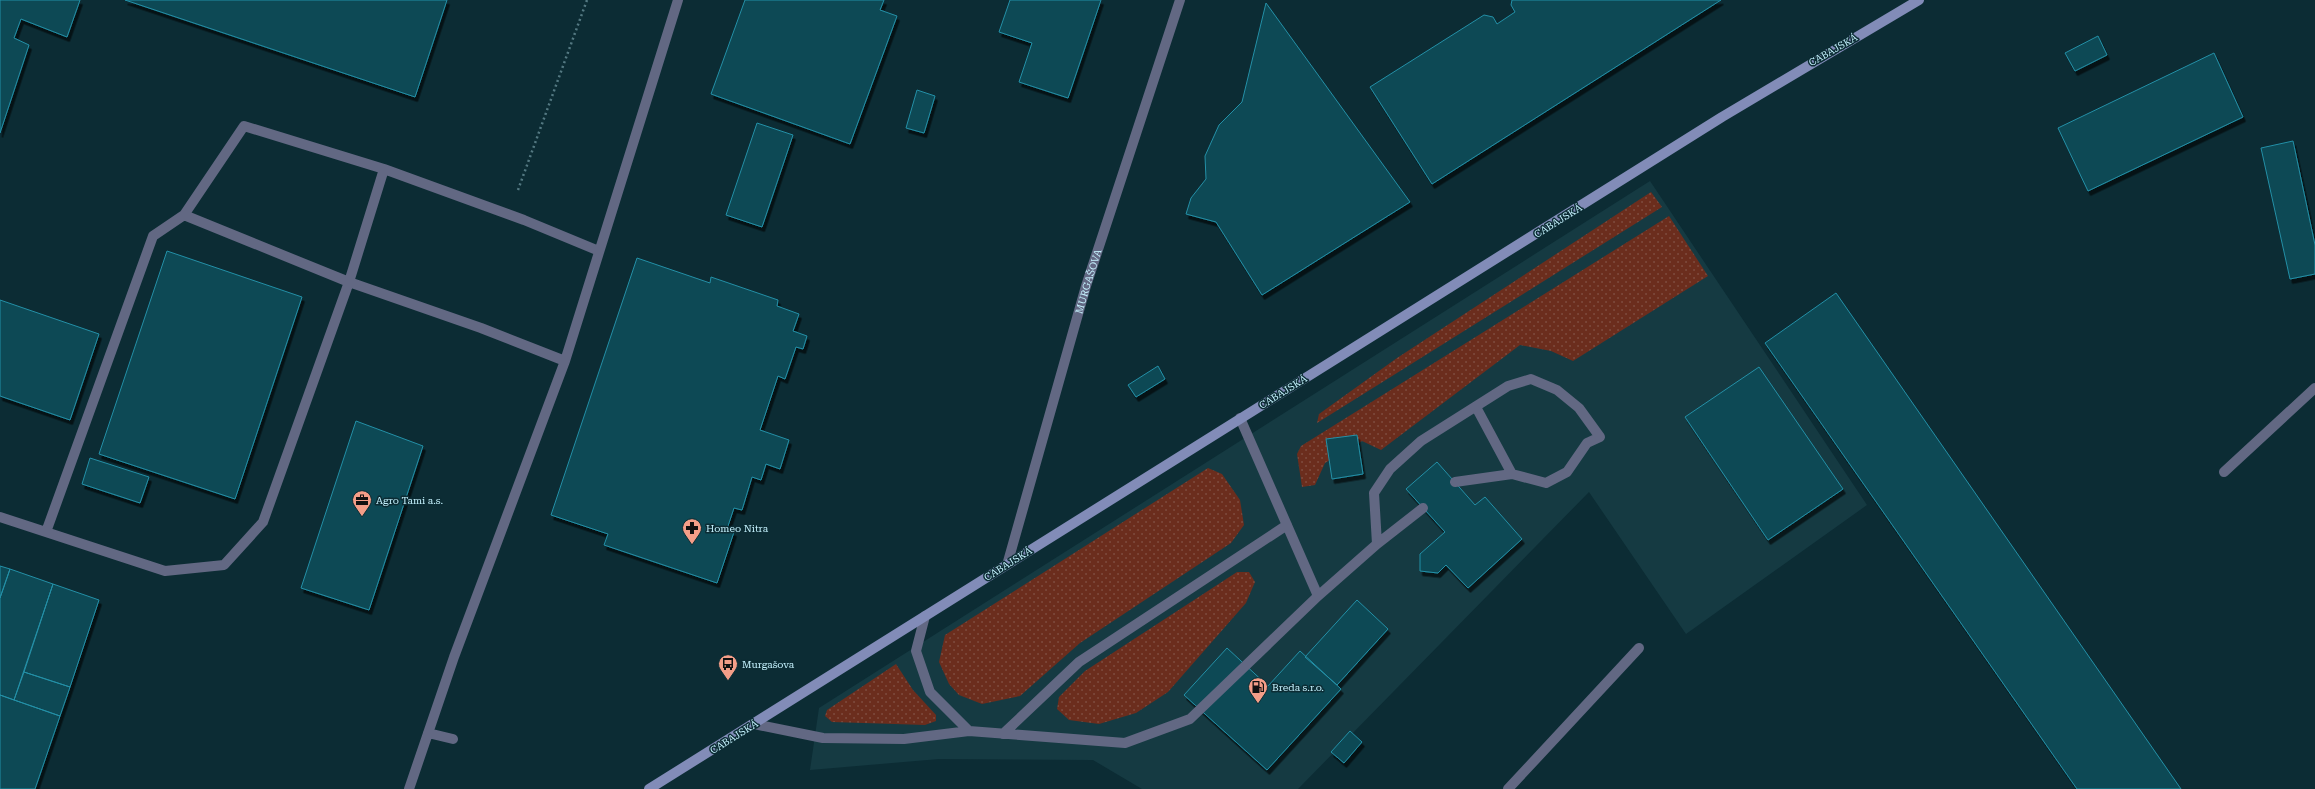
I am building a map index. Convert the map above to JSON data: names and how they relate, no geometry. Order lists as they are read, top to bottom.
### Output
{
  "streets": {
    "main road": ["CABAJSKÁ"],
    "street": ["MURGAŠOVA"]
  },
  "crossings": [
    ["CABAJSKÁ", "MURGAŠOVA"]
  ],
  "places": {
    "office": ["Agro Tami a.s."],
    "pharmacy": ["Homeo Nitra"],
    "bus stop": ["Murgašova"],
    "fuel station": ["Breda s.r.o."]
  }
}
